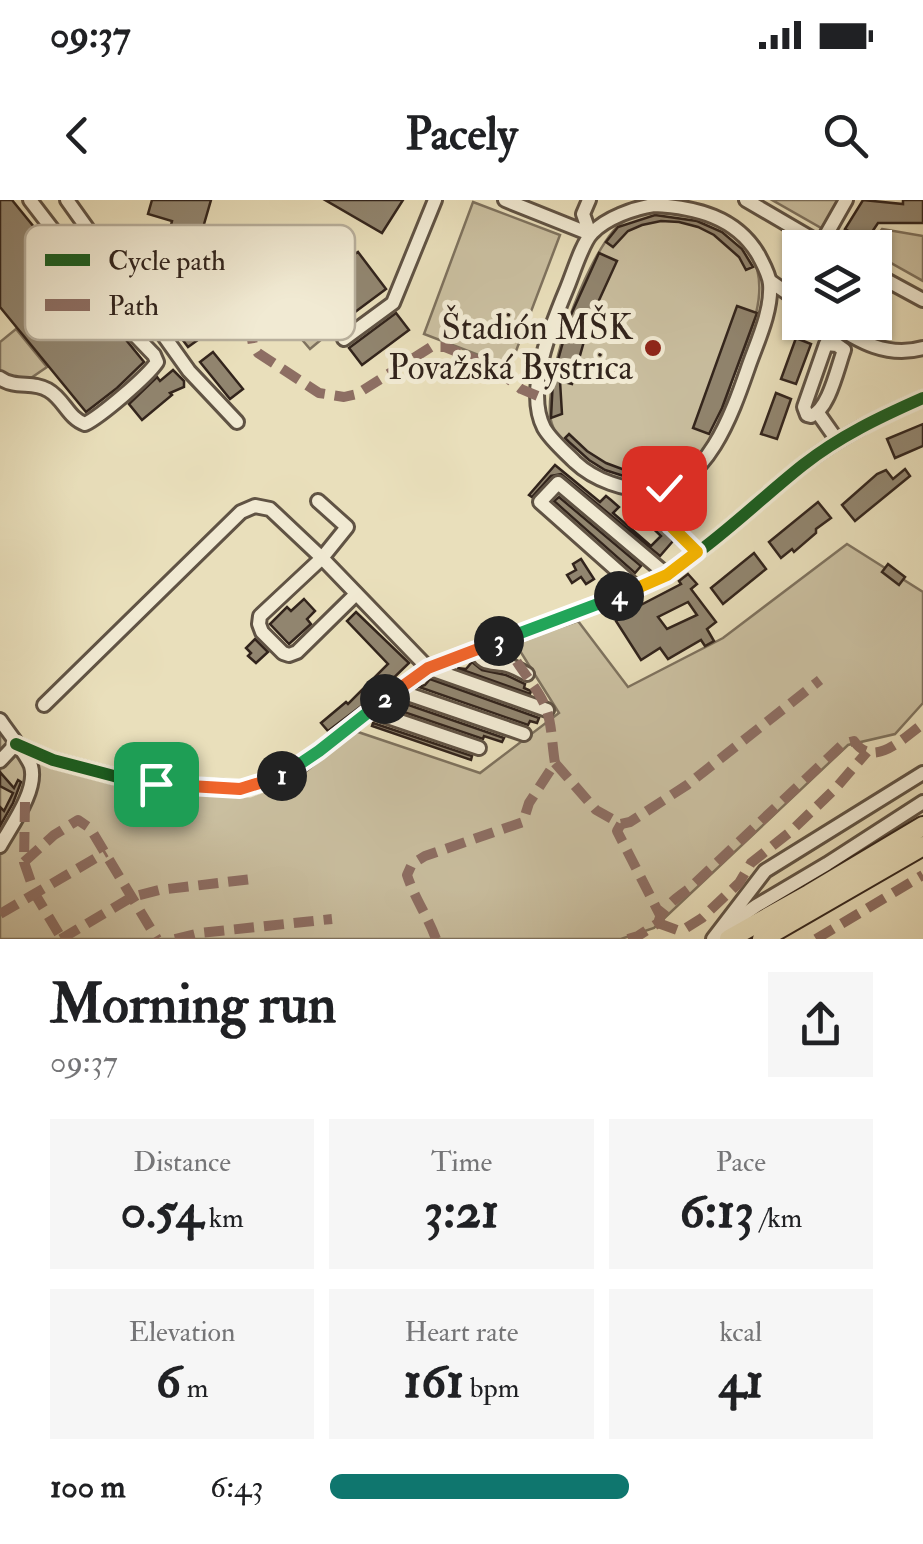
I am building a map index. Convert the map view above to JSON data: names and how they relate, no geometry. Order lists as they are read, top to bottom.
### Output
{
  "places": ["Štadión MŠK Považská Bystrica"],
  "legend": ["Cycle path", "Path"],
  "page": {
    "status": "09:37",
    "header": "Pacely",
    "pins": [
      "4",
      "3",
      "2",
      "1"
    ],
    "heading": ["Morning run", "09:37"],
    "stats": [
      ["Distance", "0.54 km"],
      ["Time", "3:21"],
      ["Pace", "6:13 /km"],
      ["Elevation", "6 m"],
      ["Heart rate", "161 bpm"],
      ["kcal", "41"]
    ],
    "list": [
      {
        "name": "100 m",
        "note": "6:43"
      }
    ]
  }
}
